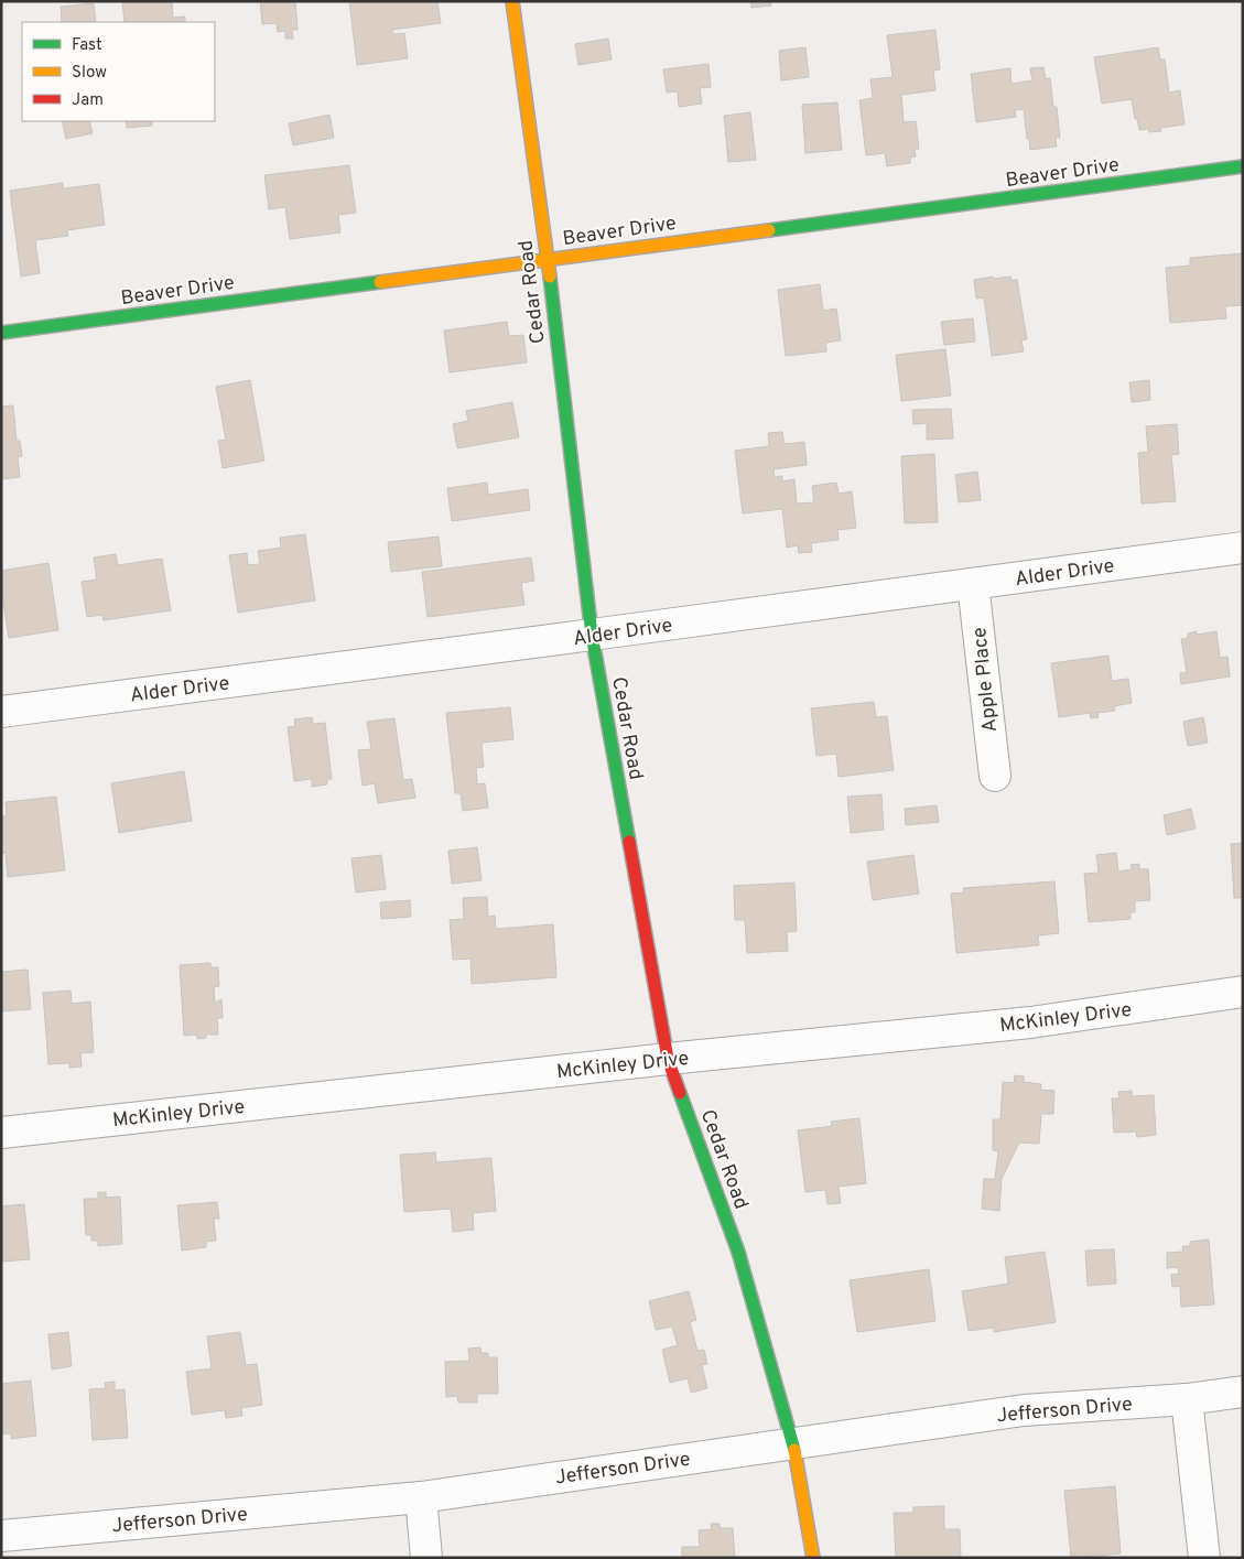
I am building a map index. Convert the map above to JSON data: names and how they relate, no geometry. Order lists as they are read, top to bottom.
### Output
{
  "streets": {
    "street": [
      "Beaver Drive",
      "Cedar Road",
      "Alder Drive",
      "Apple Place",
      "McKinley Drive",
      "Jefferson Drive"
    ]
  },
  "crossings": [
    ["Beaver Drive", "Cedar Road"],
    ["Cedar Road", "Alder Drive"],
    ["Cedar Road", "McKinley Drive"],
    ["Cedar Road", "Jefferson Drive"],
    ["Alder Drive", "Apple Place"]
  ],
  "legend": ["Fast", "Slow", "Jam"]
}
